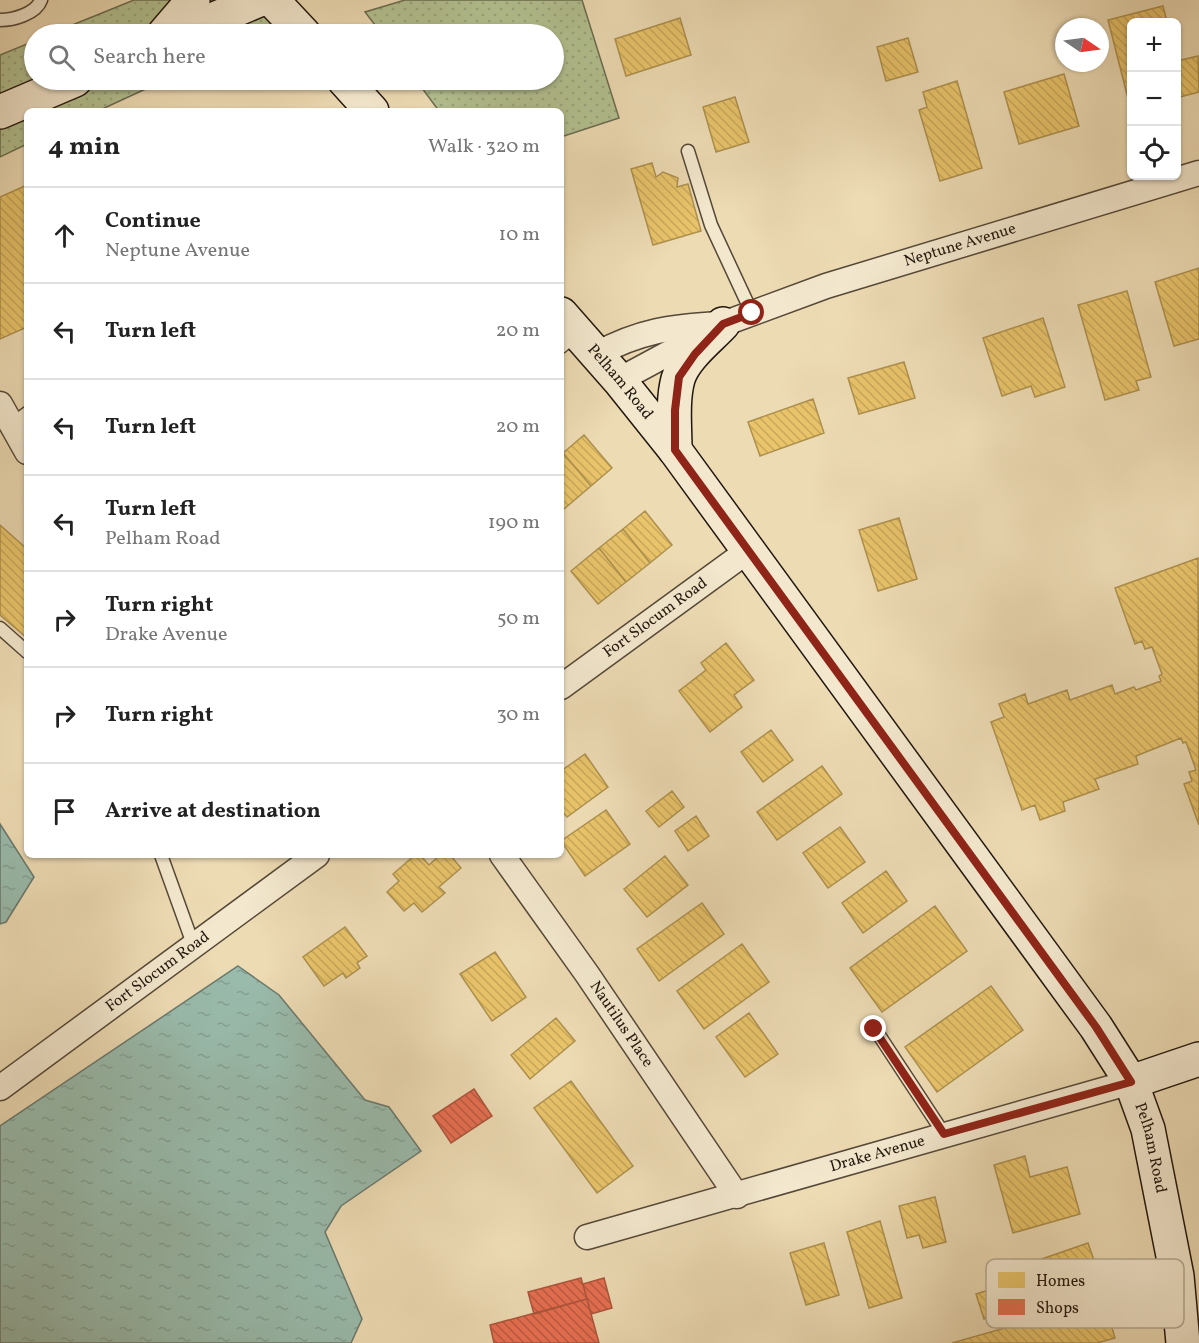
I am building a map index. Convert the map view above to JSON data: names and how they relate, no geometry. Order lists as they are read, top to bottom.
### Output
{
  "streets": {
    "main road": ["Pelham Road", "Drake Avenue"],
    "street": ["Neptune Avenue", "Fort Slocum Road", "Nautilus Place"]
  },
  "crossings": [
    ["Neptune Avenue", "Pelham Road"],
    ["Pelham Road", "Fort Slocum Road"],
    ["Pelham Road", "Drake Avenue"],
    ["Nautilus Place", "Drake Avenue"]
  ],
  "legend": ["Homes", "Shops"],
  "north": "right",
  "page": {
    "map_buttons": ["+", "−"],
    "search": "Search here",
    "heading": ["4 min", "Walk · 320 m"],
    "list": [
      ["Continue", "Neptune Avenue", "10 m"],
      ["Turn left", "20 m"],
      ["Turn left", "20 m"],
      ["Turn left", "Pelham Road", "190 m"],
      ["Turn right", "Drake Avenue", "50 m"],
      ["Turn right", "30 m"],
      "Arrive at destination"
    ]
  }
}
